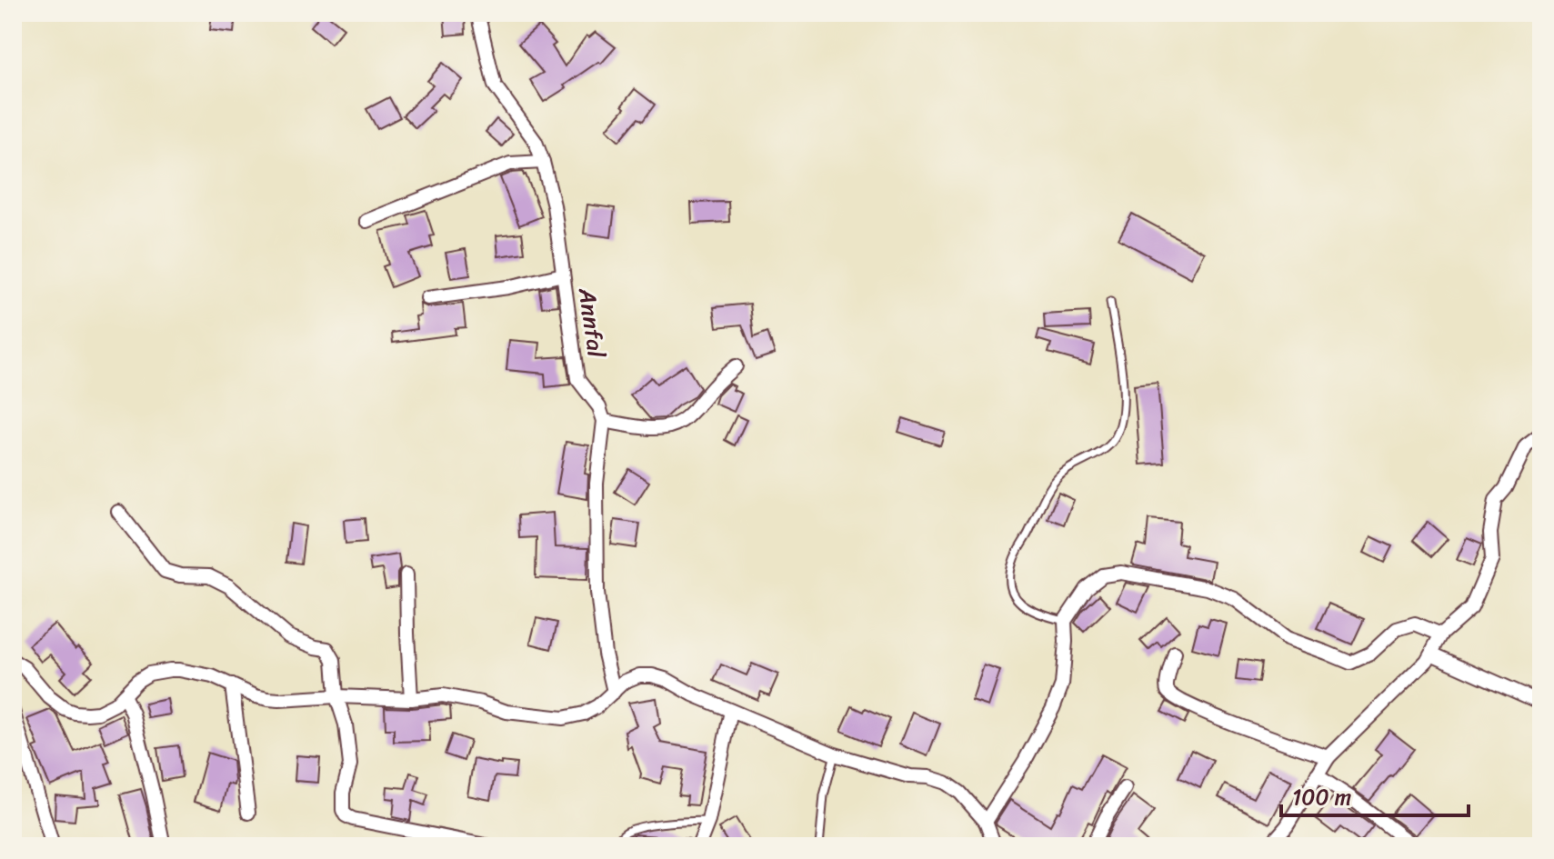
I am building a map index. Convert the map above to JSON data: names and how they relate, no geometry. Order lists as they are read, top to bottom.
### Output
{
  "streets": {
    "street": ["Annfal"]
  },
  "scale_bar": "100 m"
}
